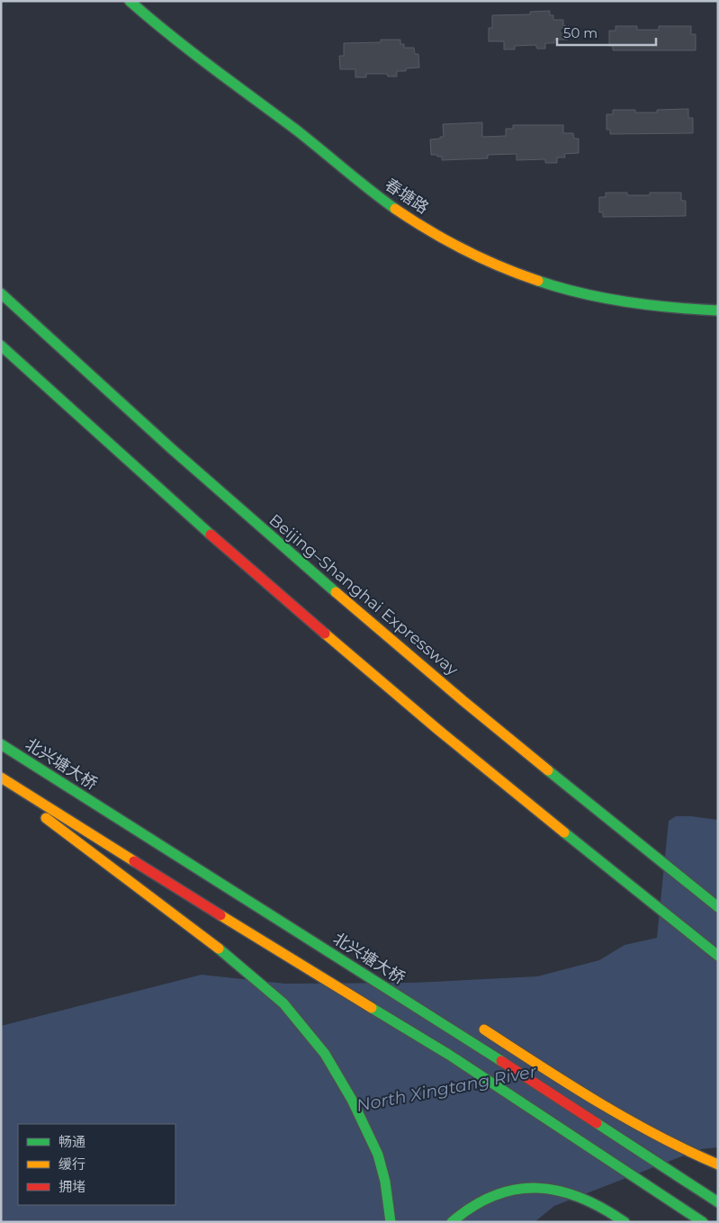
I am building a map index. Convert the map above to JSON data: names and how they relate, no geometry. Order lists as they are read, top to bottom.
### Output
{
  "streets": {
    "main road": ["春塘路", "Beijing–Shanghai Expressway", "北兴塘大桥"]
  },
  "water": ["North Xingtang River"],
  "legend": ["畅通", "缓行", "拥堵"],
  "scale_bar": "50 m"
}
